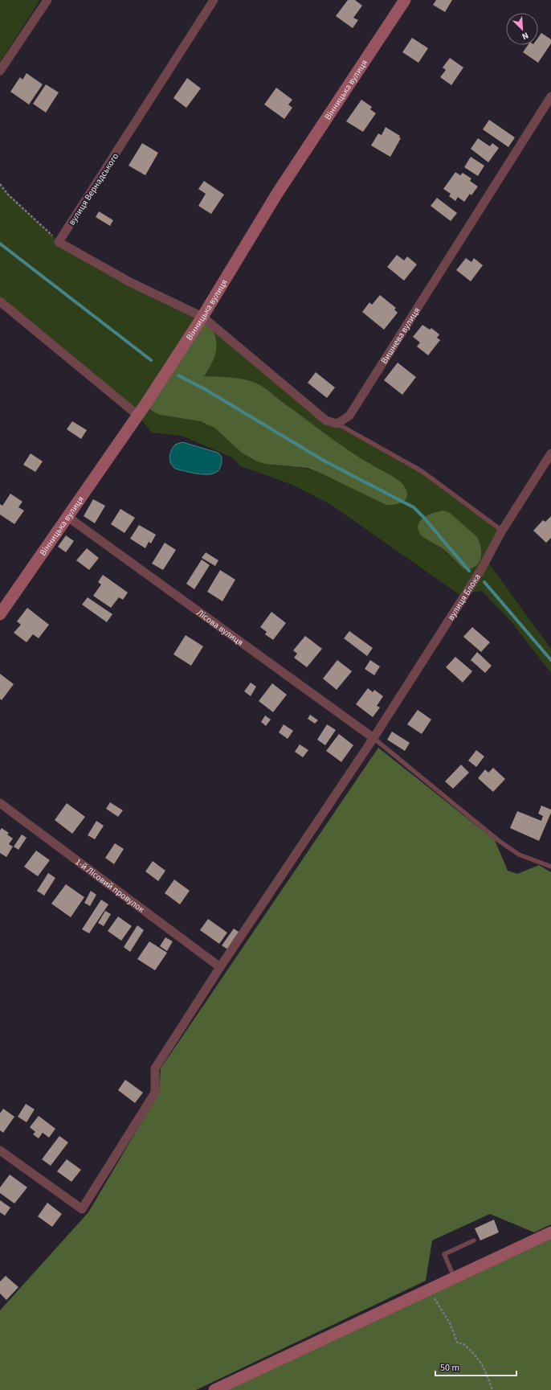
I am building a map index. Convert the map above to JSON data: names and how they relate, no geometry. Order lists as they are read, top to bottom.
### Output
{
  "streets": {
    "street": [
      "Вінницька вулиця",
      "вулиця Вернадського",
      "Вишнева вулиця",
      "вулиця Блока",
      "Лісова вулиця",
      "1-й Лісовий провулок"
    ]
  },
  "crossings": [
    ["Вінницька вулиця", "Лісова вулиця"],
    ["вулиця Блока", "Лісова вулиця"],
    ["вулиця Блока", "1-й Лісовий провулок"]
  ],
  "scale_bar": "50 m",
  "north": "bottom right"
}
